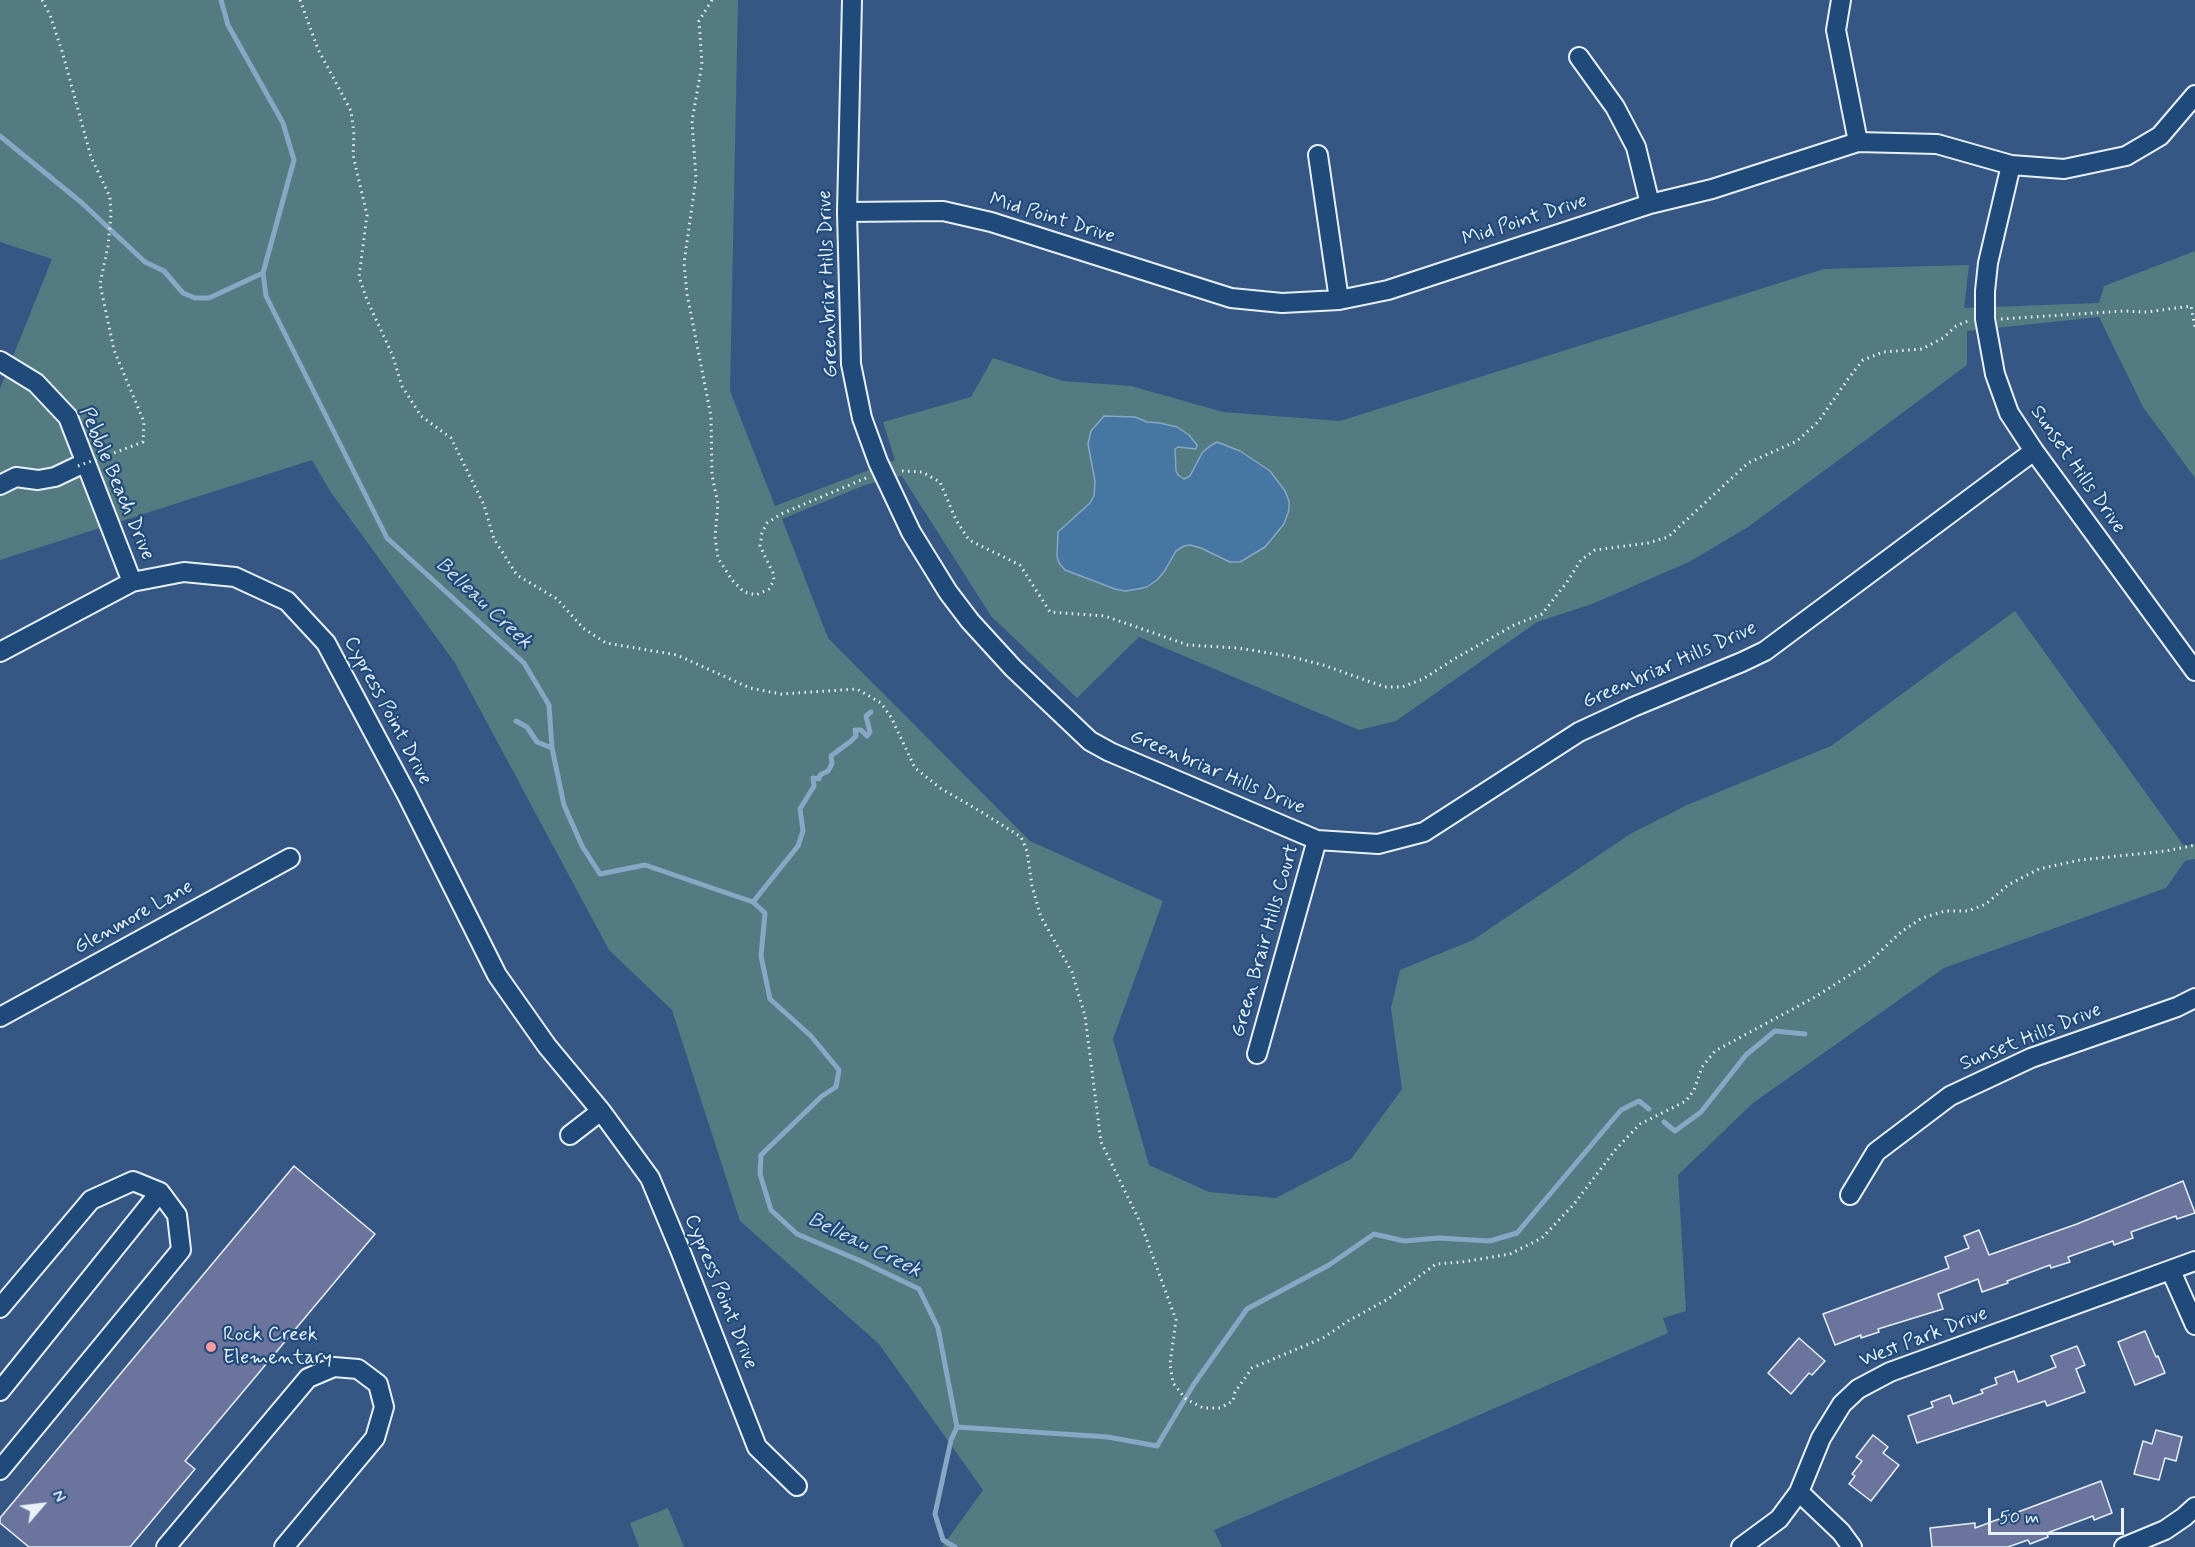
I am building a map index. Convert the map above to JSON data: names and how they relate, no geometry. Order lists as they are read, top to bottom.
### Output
{
  "streets": {
    "street": [
      "Mid Point Drive",
      "Greenbriar Hills Drive",
      "Sunset Hills Drive",
      "Pebble Beach Drive",
      "Cypress Point Drive",
      "Glenmore Lane",
      "Green Brair Hills Court",
      "West Park Drive"
    ]
  },
  "crossings": [
    ["Mid Point Drive", "Greenbriar Hills Drive"],
    ["Mid Point Drive", "Sunset Hills Drive"],
    ["Greenbriar Hills Drive", "Sunset Hills Drive"],
    ["Greenbriar Hills Drive", "Green Brair Hills Court"],
    ["Pebble Beach Drive", "Cypress Point Drive"]
  ],
  "water": ["Belleau Creek"],
  "places": ["Rock Creek Elementary"],
  "scale_bar": "50 m",
  "north": "top right"
}
